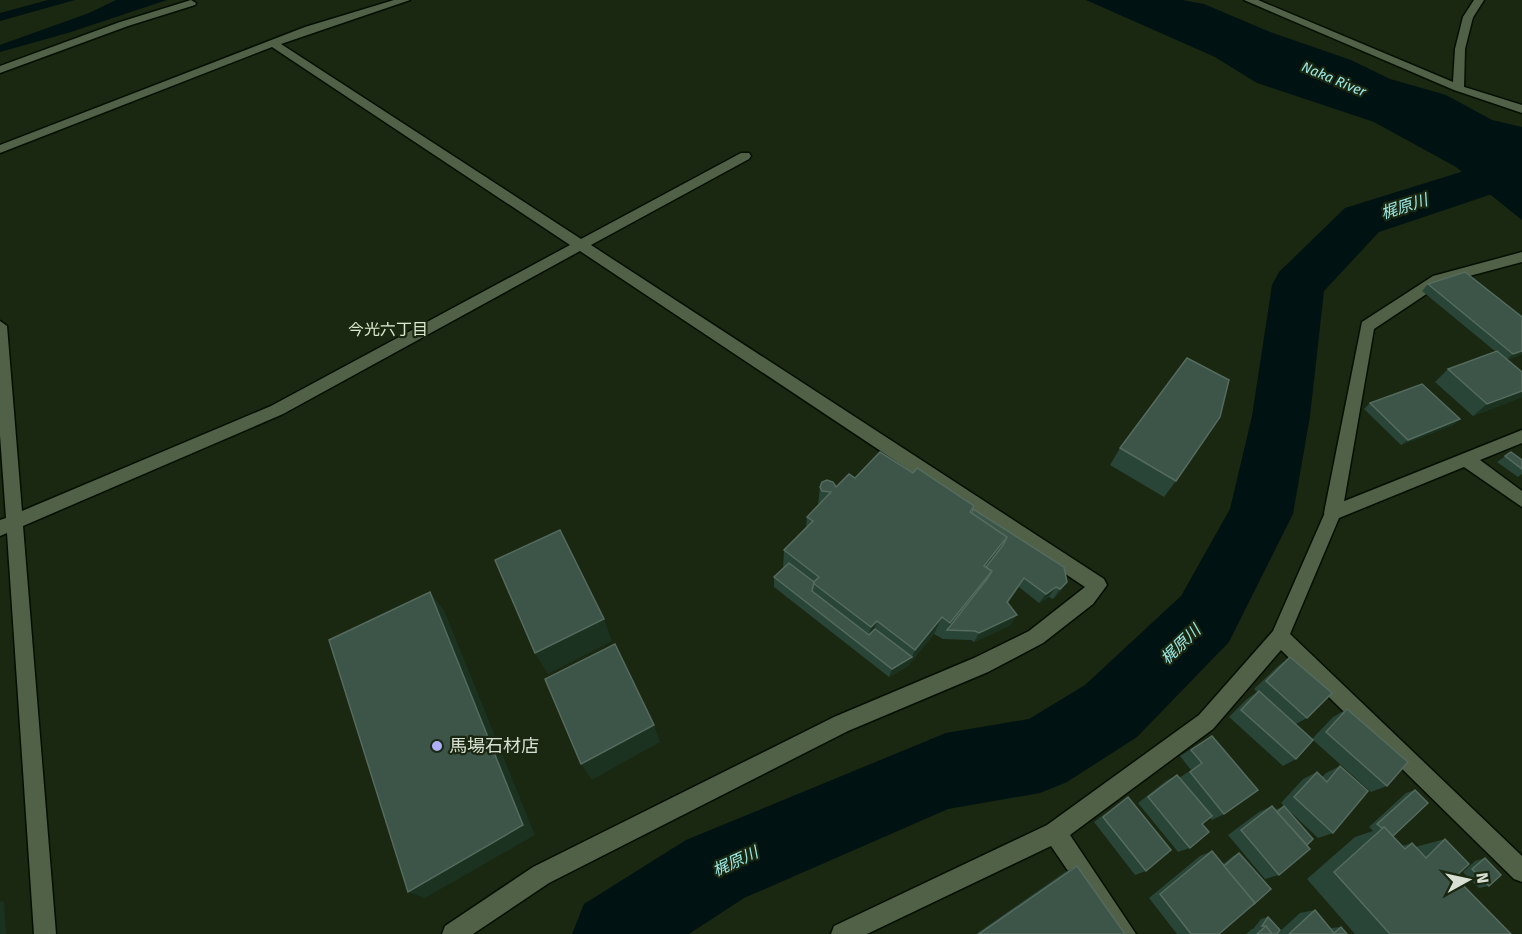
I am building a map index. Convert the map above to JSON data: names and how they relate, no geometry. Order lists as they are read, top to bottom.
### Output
{
  "districts": ["今光六丁目"],
  "water": ["Naka River", "梶原川"],
  "places": ["馬場石材店"],
  "north": "right"
}
